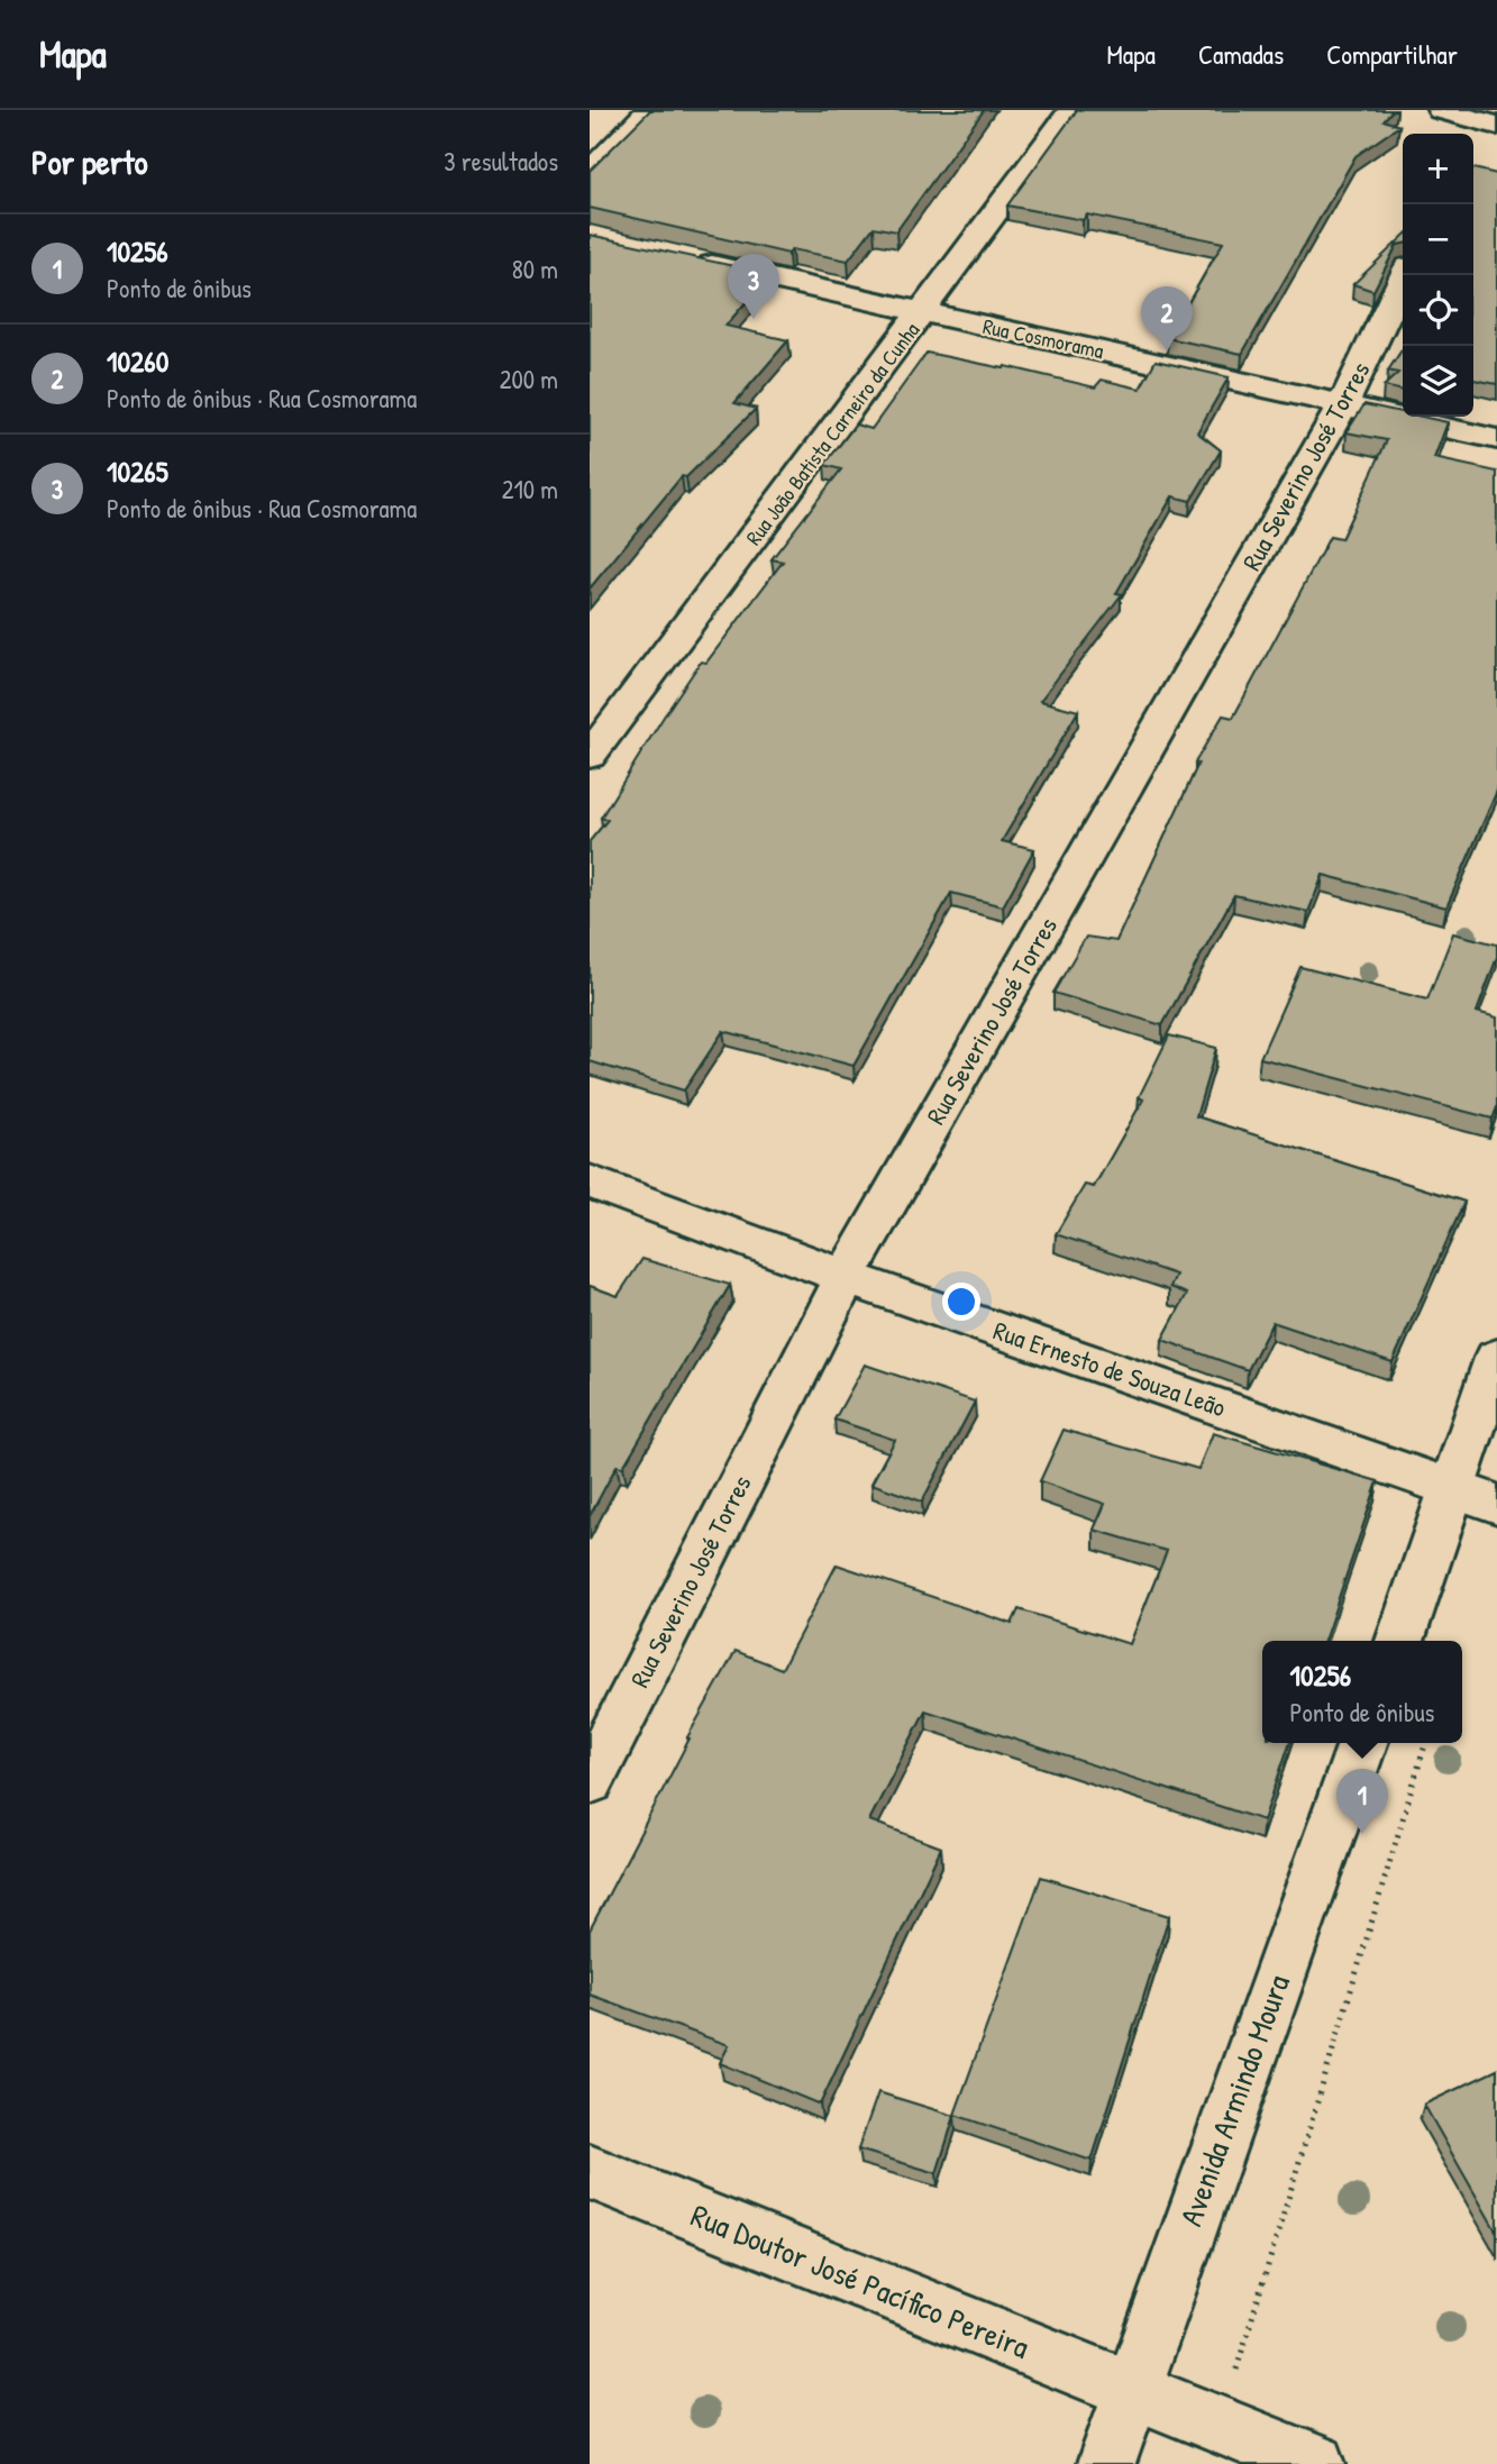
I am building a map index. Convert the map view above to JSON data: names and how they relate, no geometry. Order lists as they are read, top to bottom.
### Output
{
  "streets": {
    "street": [
      "Rua Cosmorama",
      "Rua João Batista Carneiro da Cunha",
      "Rua Severino José Torres",
      "Rua Ernesto de Souza Leão",
      "Avenida Armindo Moura",
      "Rua Doutor José Pacífico Pereira"
    ]
  },
  "crossings": [
    ["Rua Cosmorama", "Rua João Batista Carneiro da Cunha"],
    ["Rua Cosmorama", "Rua Severino José Torres"],
    ["Rua Severino José Torres", "Rua Ernesto de Souza Leão"],
    ["Avenida Armindo Moura", "Rua Doutor José Pacífico Pereira"]
  ],
  "page": {
    "header": "Mapa",
    "nav": ["Mapa", "Camadas", "Compartilhar"],
    "heading": ["Por perto", "3 resultados"],
    "map_buttons": ["+", "−"],
    "list": [
      {
        "mark": "1",
        "name": "10256",
        "note": "Ponto de ônibus",
        "value": "80 m"
      },
      {
        "mark": "2",
        "name": "10260",
        "note": "Ponto de ônibus · Rua Cosmorama",
        "value": "200 m"
      },
      {
        "mark": "3",
        "name": "10265",
        "note": "Ponto de ônibus · Rua Cosmorama",
        "value": "210 m"
      }
    ],
    "pins": ["3", "2", "1"],
    "popup": ["10256", "Ponto de ônibus"]
  }
}
